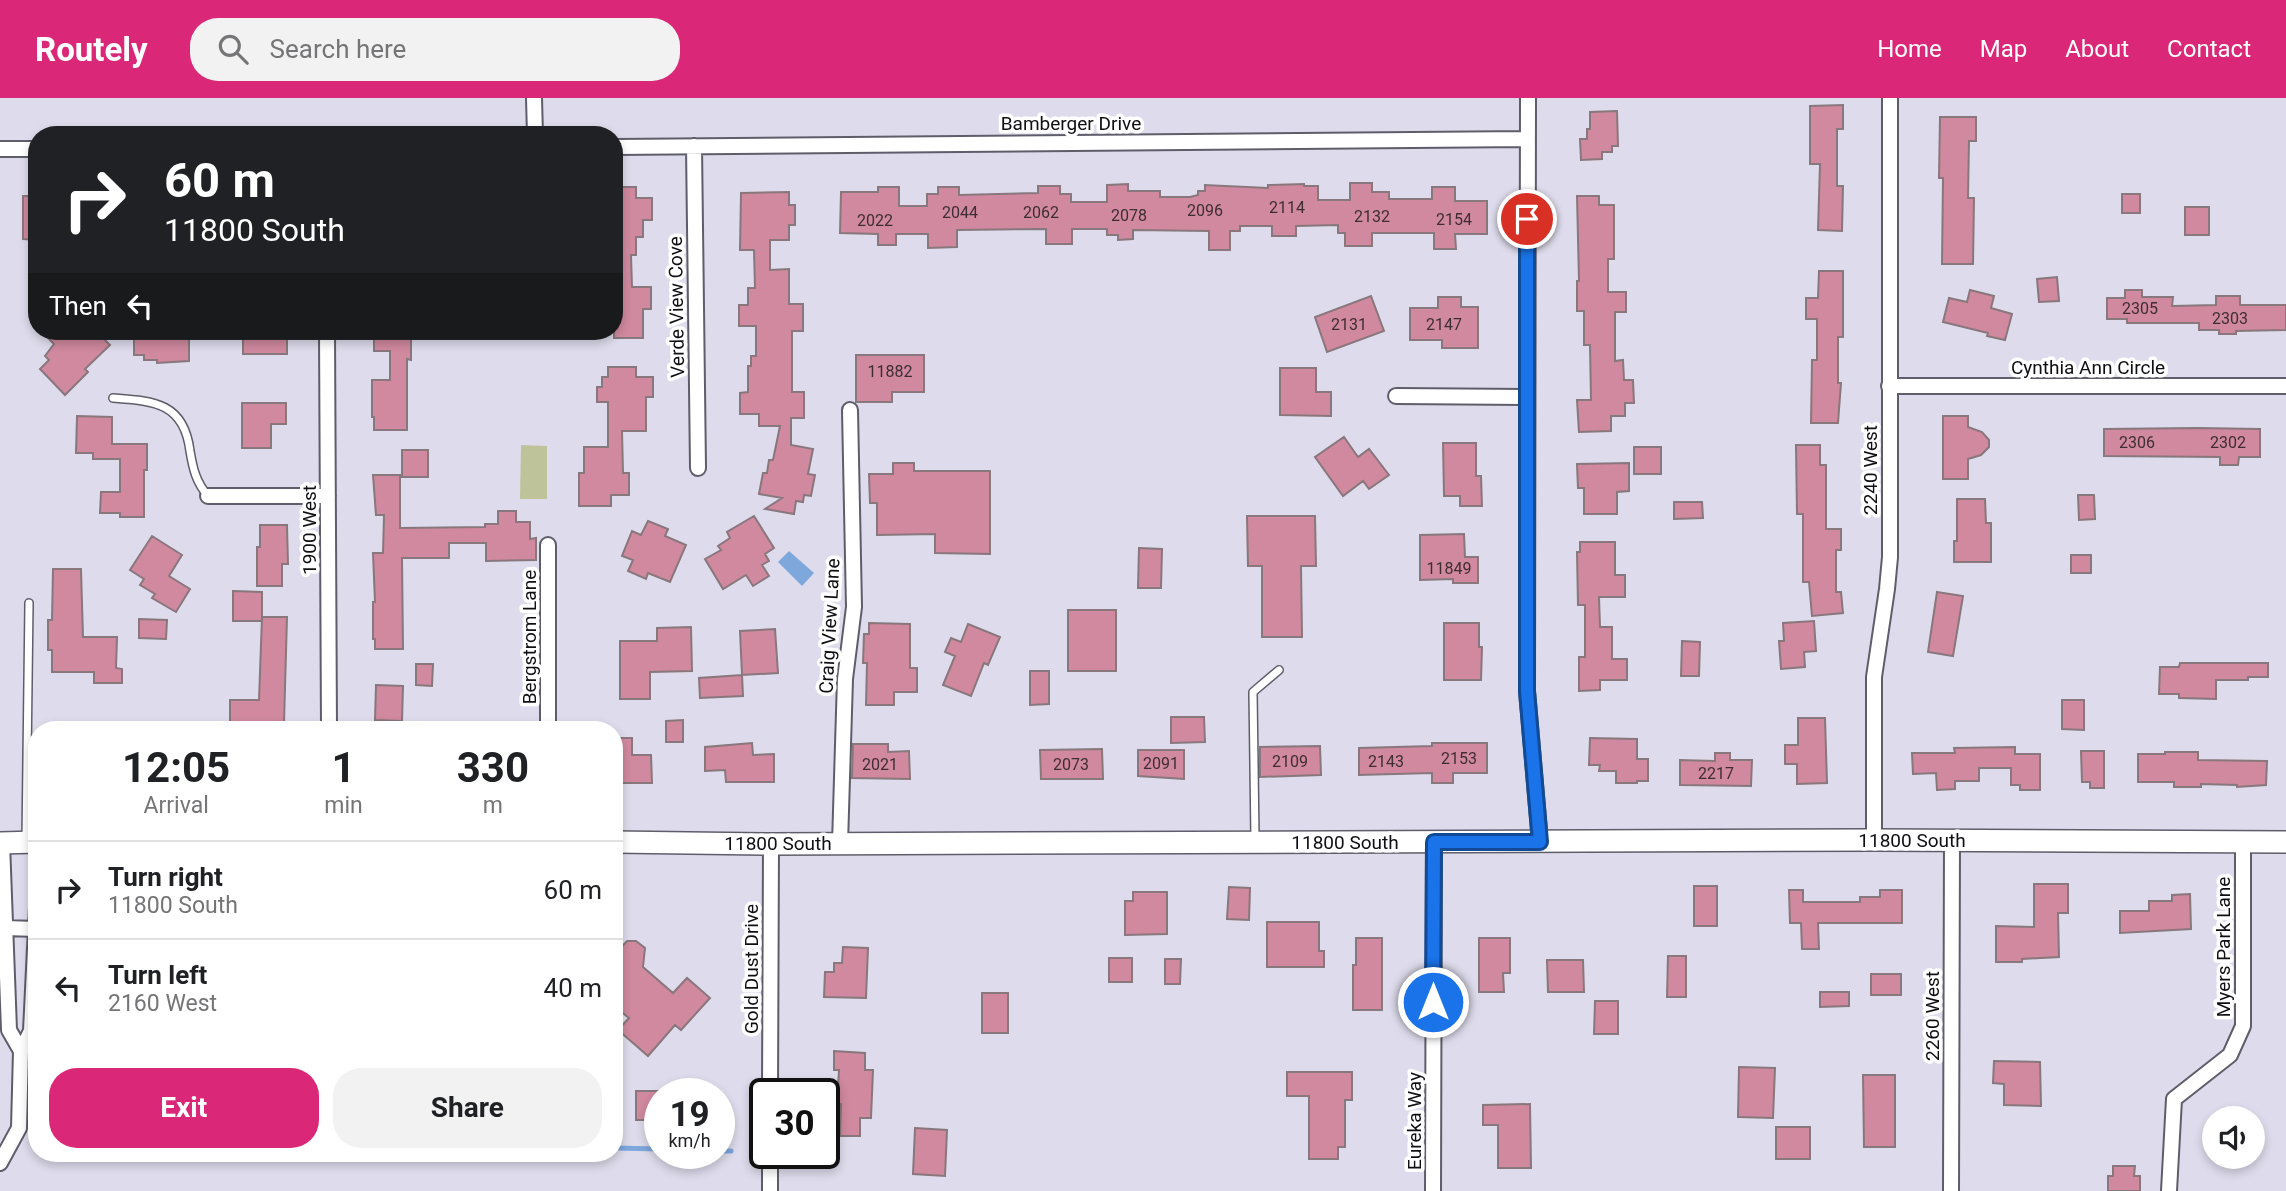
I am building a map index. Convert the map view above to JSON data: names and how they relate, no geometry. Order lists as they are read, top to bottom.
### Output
{
  "streets": {
    "main road": ["11800 South"],
    "street": [
      "Bamberger Drive",
      "Verde View Cove",
      "Cynthia Ann Circle",
      "2240 West",
      "1900 West",
      "Craig View Lane",
      "Bergstrom Lane",
      "Myers Park Lane",
      "Gold Dust Drive",
      "2260 West",
      "Eureka Way"
    ]
  },
  "crossings": [
    ["Bamberger Drive", "Verde View Cove"],
    ["Cynthia Ann Circle", "2240 West"],
    ["2240 West", "11800 South"],
    ["Craig View Lane", "11800 South"],
    ["11800 South", "Myers Park Lane"],
    ["11800 South", "Gold Dust Drive"],
    ["11800 South", "2260 West"],
    ["11800 South", "Eureka Way"]
  ],
  "house_numbers": [
    "2114",
    "2096",
    "2044",
    "2062",
    "2078",
    "2132",
    "2154",
    "2022",
    "2305",
    "2303",
    "2131",
    "2147",
    "11882",
    "2306",
    "2302",
    "11849",
    "2153",
    "2109",
    "2143",
    "2091",
    "2021",
    "2073",
    "2217"
  ],
  "page": {
    "header": "Routely",
    "search": "Search here",
    "nav": [
      "Home",
      "Map",
      "About",
      "Contact"
    ],
    "turn": ["60 m", "11800 South"],
    "then": "Then",
    "eta": [
      "12:05",
      "Arrival",
      "1",
      "min",
      "330",
      "m"
    ],
    "list": [
      {
        "name": "Turn right",
        "note": "11800 South",
        "value": "60 m"
      },
      {
        "name": "Turn left",
        "note": "2160 West",
        "value": "40 m"
      }
    ],
    "buttons": ["Exit", "Share"],
    "speed": "19 km/h",
    "limit": "30"
  }
}
